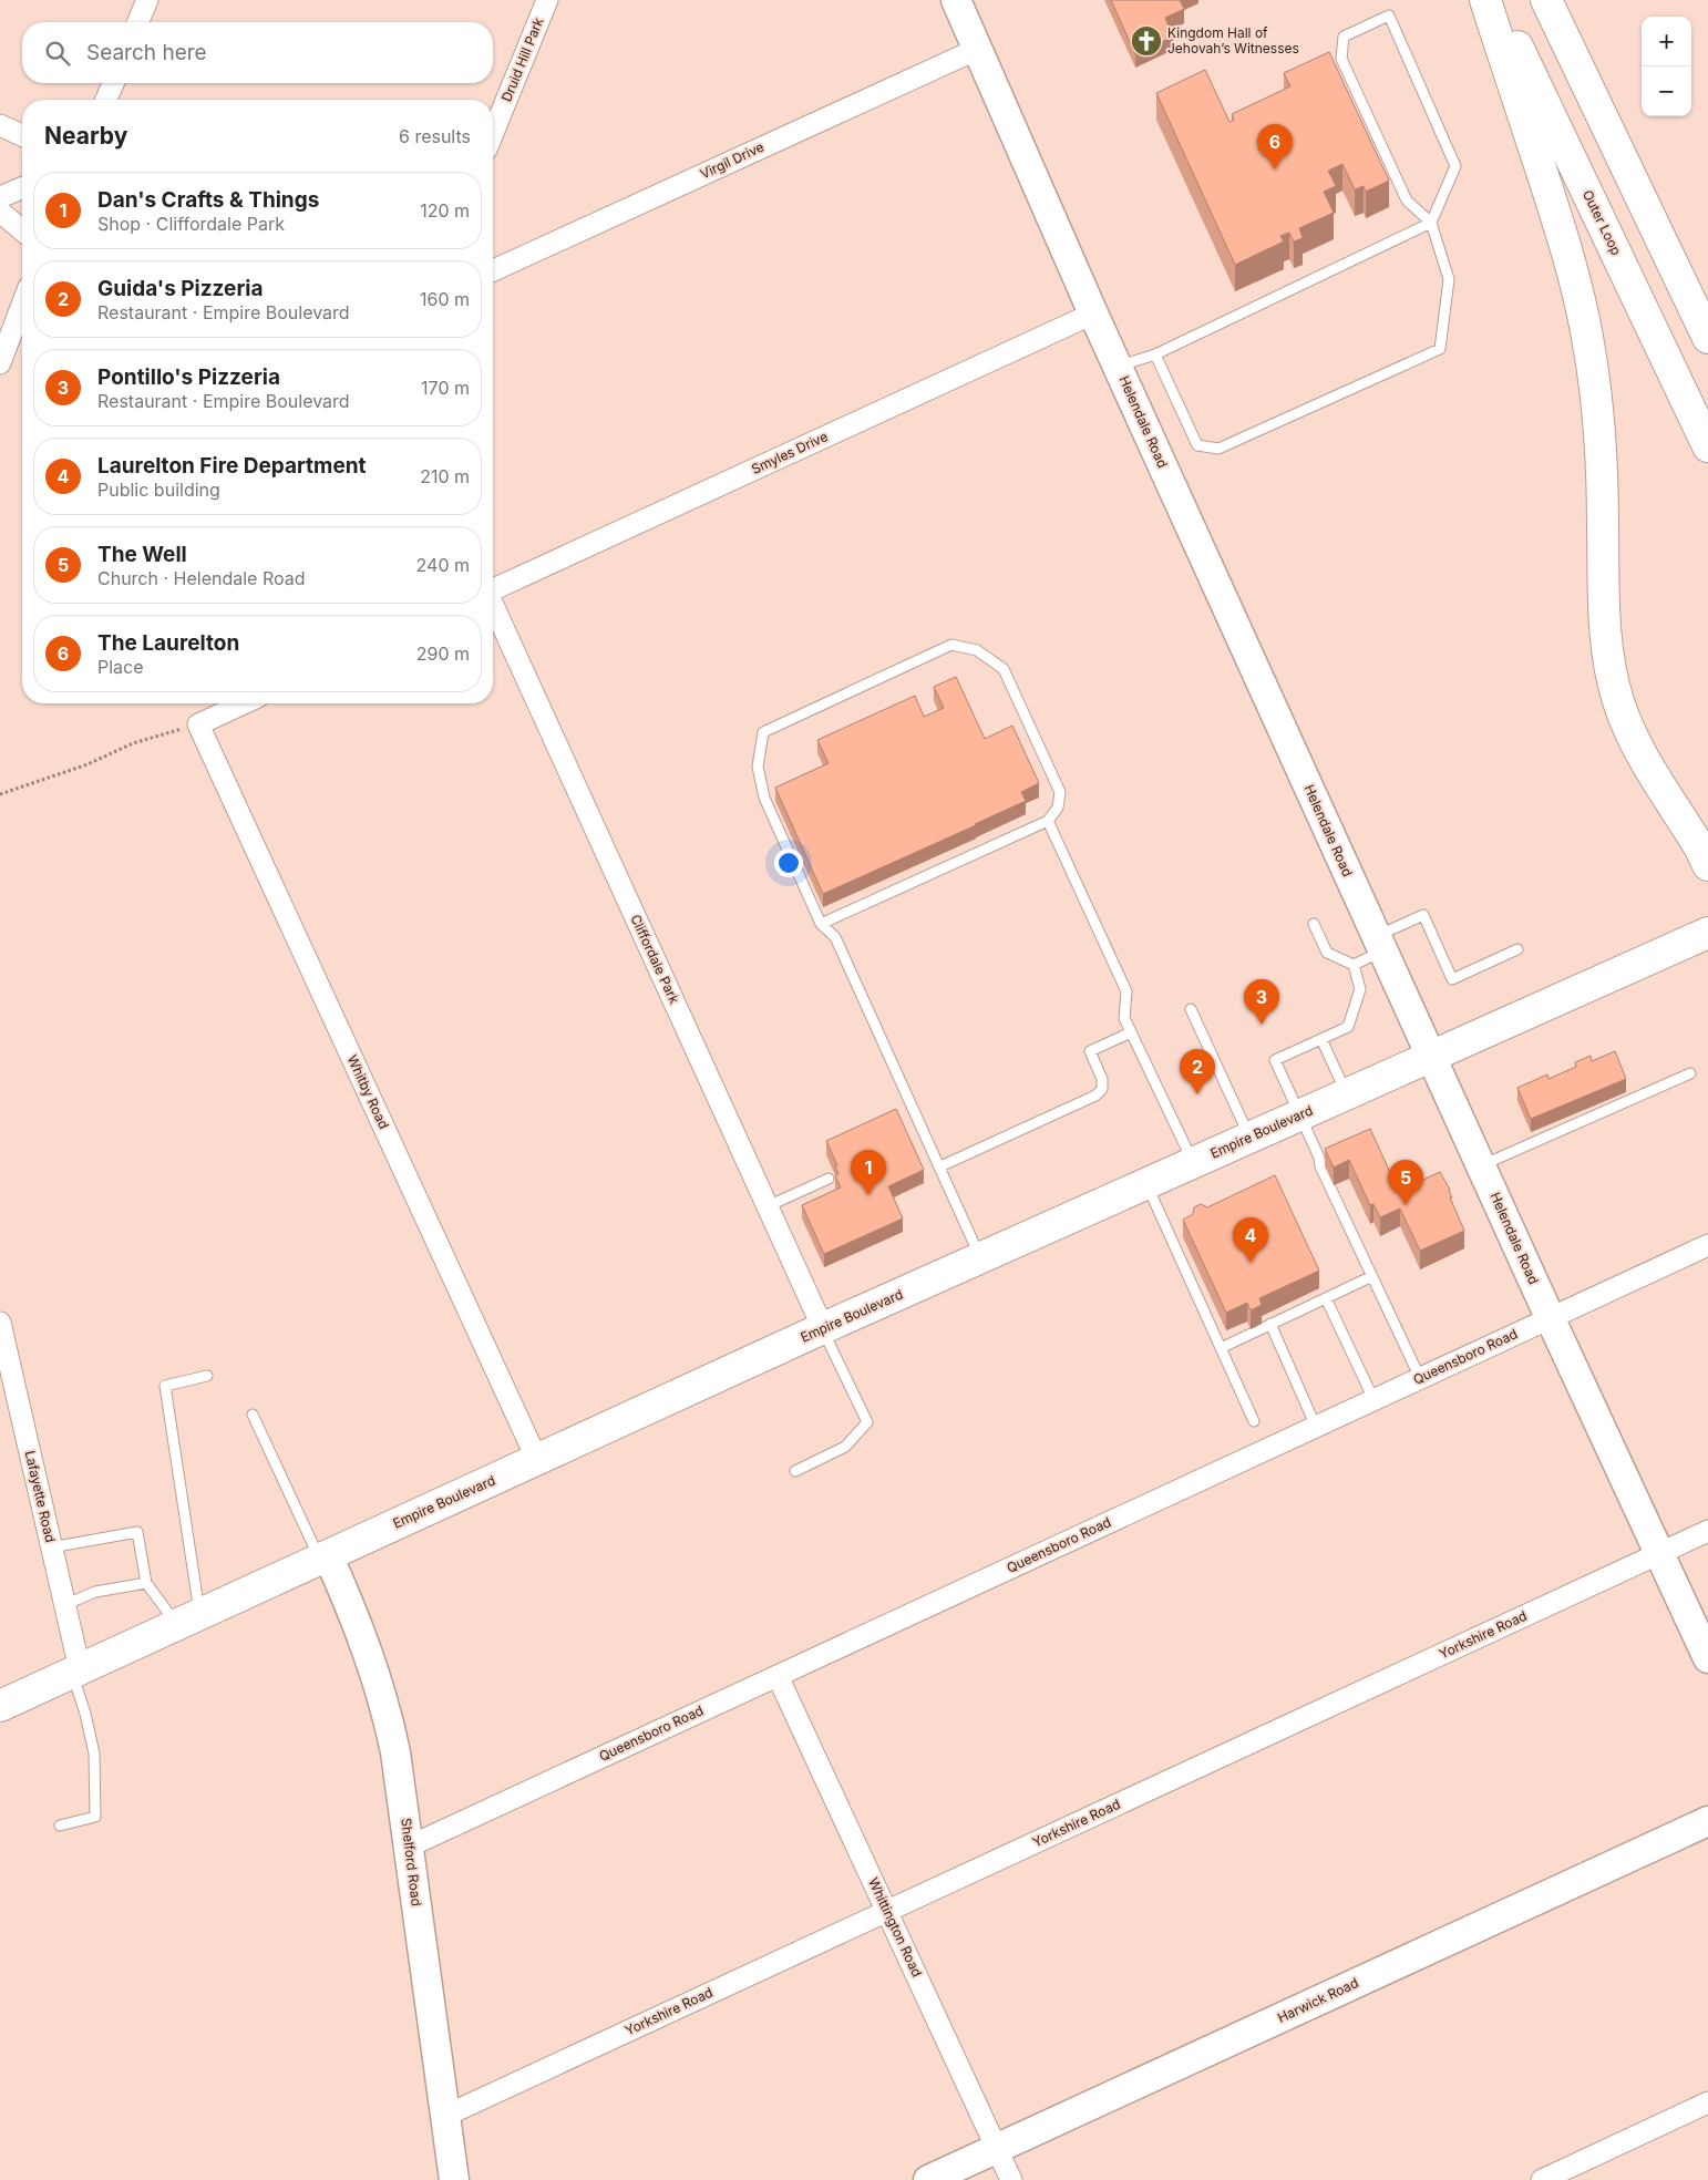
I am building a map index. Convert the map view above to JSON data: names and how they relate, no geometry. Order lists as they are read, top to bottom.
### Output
{
  "streets": {
    "main road": ["Outer Loop", "Empire Boulevard"],
    "street": [
      "Druid Hill Park",
      "Virgil Drive",
      "Helendale Road",
      "Smyles Drive",
      "Cliffordale Park",
      "Whitby Road",
      "Queensboro Road",
      "Lafayette Road",
      "Yorkshire Road",
      "Shelford Road",
      "Whittington Road",
      "Harwick Road"
    ]
  },
  "crossings": [
    ["Virgil Drive", "Helendale Road"],
    ["Helendale Road", "Smyles Drive"],
    ["Helendale Road", "Empire Boulevard"],
    ["Helendale Road", "Queensboro Road"],
    ["Helendale Road", "Yorkshire Road"],
    ["Cliffordale Park", "Empire Boulevard"],
    ["Whitby Road", "Empire Boulevard"],
    ["Empire Boulevard", "Lafayette Road"],
    ["Empire Boulevard", "Shelford Road"],
    ["Queensboro Road", "Shelford Road"],
    ["Queensboro Road", "Whittington Road"],
    ["Yorkshire Road", "Shelford Road"],
    ["Yorkshire Road", "Whittington Road"],
    ["Whittington Road", "Harwick Road"]
  ],
  "places": {
    "church": ["Kingdom Hall of Jehovah’s Witnesses"]
  },
  "page": {
    "map_buttons": ["+", "−"],
    "search": "Search here",
    "heading": ["Nearby", "6 results"],
    "pins": [
      "6",
      "3",
      "2",
      "1",
      "5",
      "4"
    ],
    "list": [
      {
        "mark": "1",
        "name": "Dan's Crafts & Things",
        "note": "Shop · Cliffordale Park",
        "value": "120 m"
      },
      {
        "mark": "2",
        "name": "Guida's Pizzeria",
        "note": "Restaurant · Empire Boulevard",
        "value": "160 m"
      },
      {
        "mark": "3",
        "name": "Pontillo's Pizzeria",
        "note": "Restaurant · Empire Boulevard",
        "value": "170 m"
      },
      {
        "mark": "4",
        "name": "Laurelton Fire Department",
        "note": "Public building",
        "value": "210 m"
      },
      {
        "mark": "5",
        "name": "The Well",
        "note": "Church · Helendale Road",
        "value": "240 m"
      },
      {
        "mark": "6",
        "name": "The Laurelton",
        "note": "Place",
        "value": "290 m"
      }
    ]
  }
}
